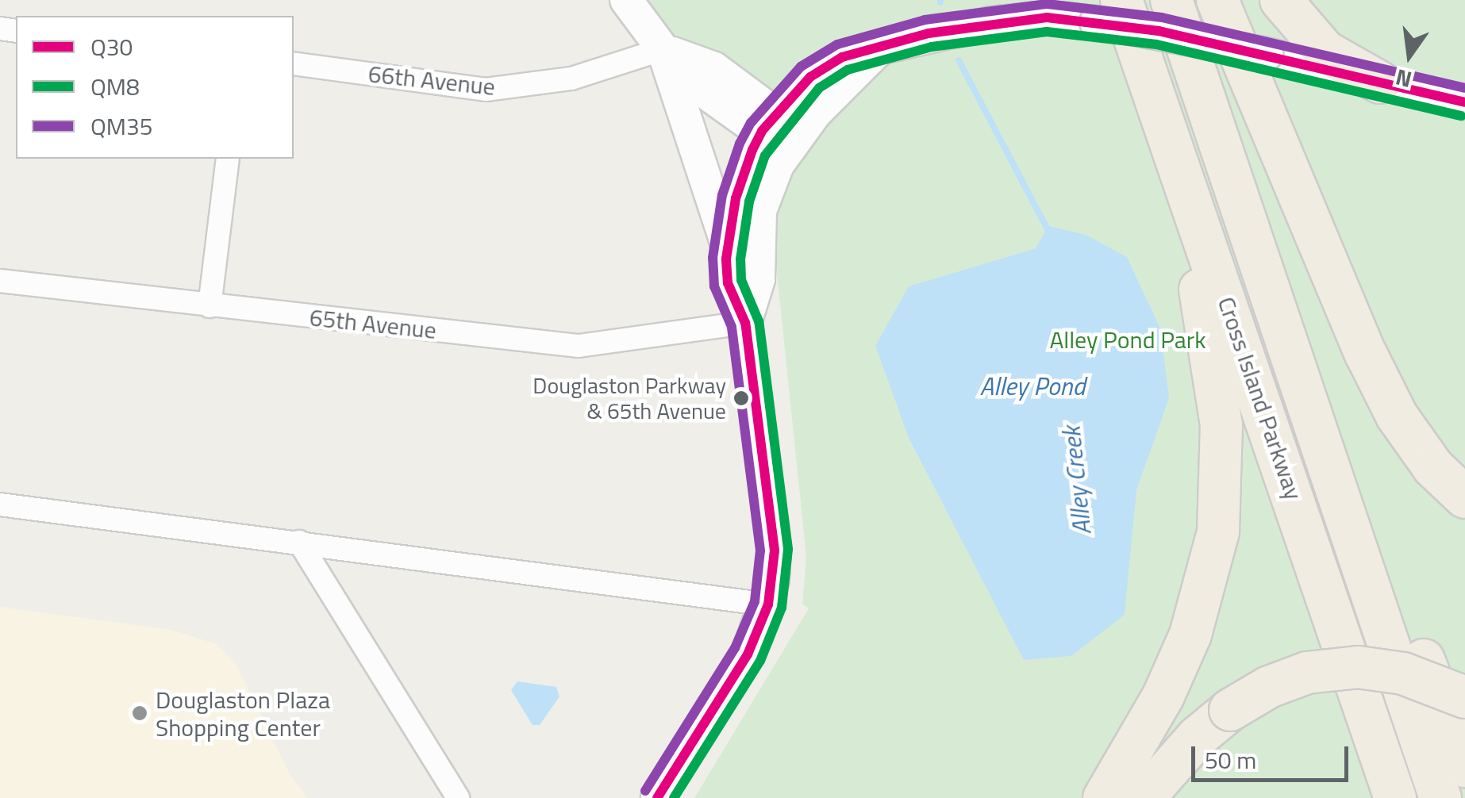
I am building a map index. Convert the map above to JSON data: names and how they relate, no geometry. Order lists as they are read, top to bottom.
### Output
{
  "streets": {
    "highway": ["Cross Island Parkway"],
    "street": ["66th Avenue", "65th Avenue"]
  },
  "water": ["Alley Pond", "Alley Creek"],
  "parks": ["Alley Pond Park"],
  "places": ["Douglaston Parkway & 65th Avenue", "Douglaston Plaza Shopping Center"],
  "lines": ["transit line QM35", "transit line Q30", "transit line QM8"],
  "legend": ["Q30", "QM8", "QM35"],
  "scale_bar": "50 m",
  "north": "bottom"
}
